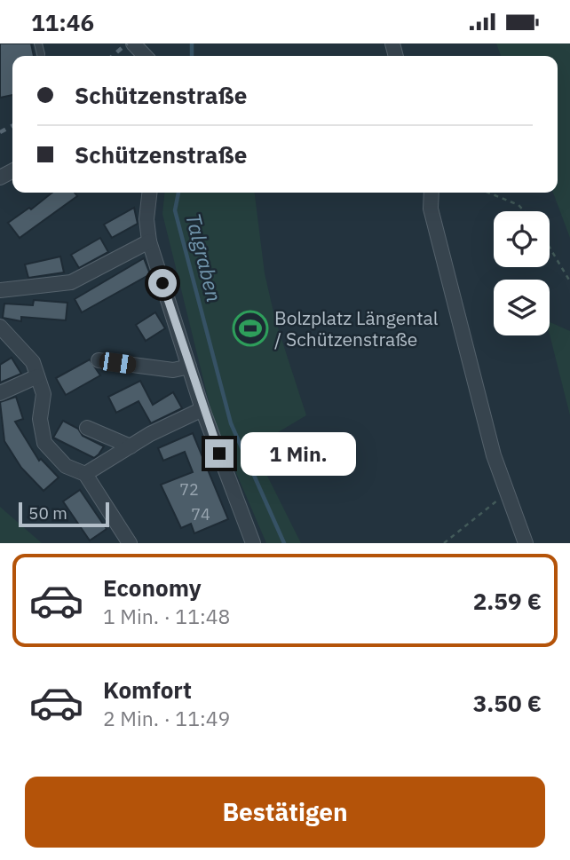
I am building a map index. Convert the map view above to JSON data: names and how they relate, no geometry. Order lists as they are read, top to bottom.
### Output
{
  "water": ["Talgraben"],
  "places": {
    "sports": ["Bolzplatz Längental / Schützenstraße"]
  },
  "house_numbers": ["72", "74"],
  "scale_bar": "50 m",
  "page": {
    "status": "11:46",
    "banner": ["Schützenstraße", "Schützenstraße"],
    "bubble": "1 Min.",
    "scale": "50 m",
    "list": [
      {
        "name": "Economy",
        "note": "1 Min. · 11:48",
        "value": "2.59 €"
      },
      {
        "name": "Komfort",
        "note": "2 Min. · 11:49",
        "value": "3.50 €"
      }
    ],
    "buttons": "Bestätigen"
  }
}
